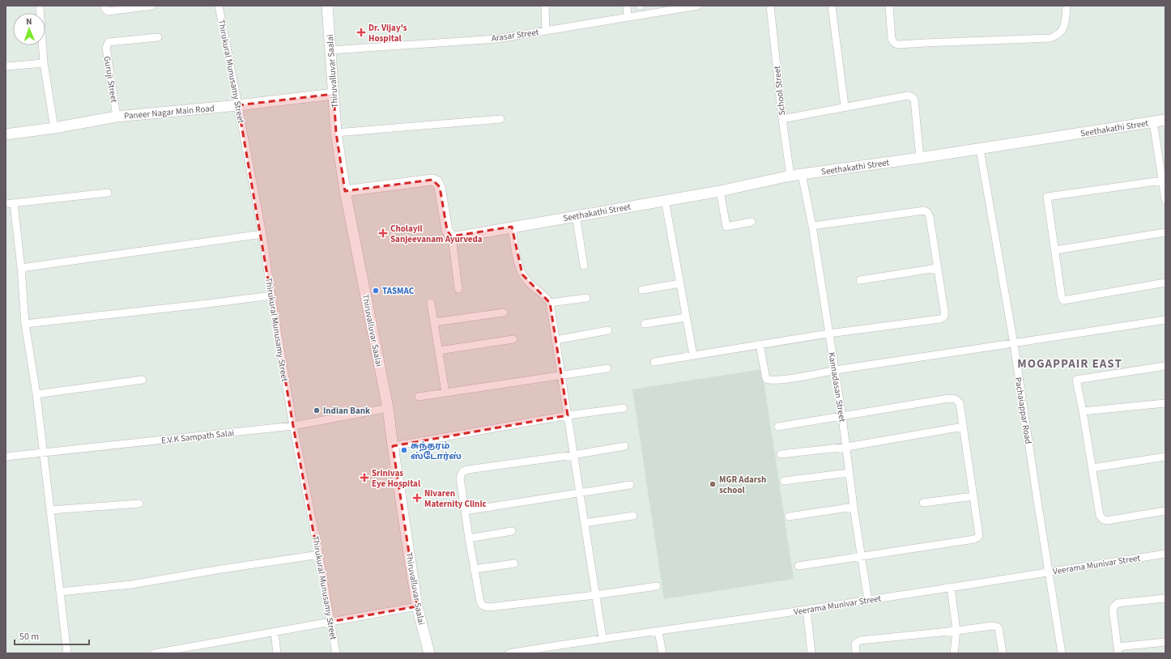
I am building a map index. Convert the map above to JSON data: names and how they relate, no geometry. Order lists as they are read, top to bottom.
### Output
{
  "streets": {
    "street": [
      "Arasar Street",
      "Thirukural Munusamy Street",
      "Thiruvalluvar Saalai",
      "Guruji Street",
      "School Street",
      "Paneer Nagar Main Road",
      "Seethakathi Street",
      "Kannadasan Street",
      "Pachaiappar Road",
      "E.V.K Sampath Salai",
      "Veerama Munivar Street"
    ]
  },
  "crossings": [
    ["Arasar Street", "Thiruvalluvar Saalai"],
    ["Thirukural Munusamy Street", "Paneer Nagar Main Road"],
    ["Thirukural Munusamy Street", "E.V.K Sampath Salai"],
    ["Thiruvalluvar Saalai", "Paneer Nagar Main Road"],
    ["Thiruvalluvar Saalai", "E.V.K Sampath Salai"],
    ["Guruji Street", "Paneer Nagar Main Road"],
    ["School Street", "Seethakathi Street"],
    ["Seethakathi Street", "Kannadasan Street"],
    ["Seethakathi Street", "Pachaiappar Road"],
    ["Kannadasan Street", "Veerama Munivar Street"],
    ["Pachaiappar Road", "Veerama Munivar Street"]
  ],
  "districts": ["MOGAPPAIR EAST"],
  "places": {
    "health": [
      "Dr. Vijay's Hospital",
      "Cholayil Sanjeevanam Ayurveda",
      "Srinivas Eye Hospital",
      "Nivaren Maternity Clinic"
    ],
    "other": [
      "TASMAC",
      "Indian Bank",
      "சுந்தரம் ஸ்டோர்ஸ்",
      "MGR Adarsh school"
    ]
  },
  "scale_bar": "50 m",
  "north": "top"
}
